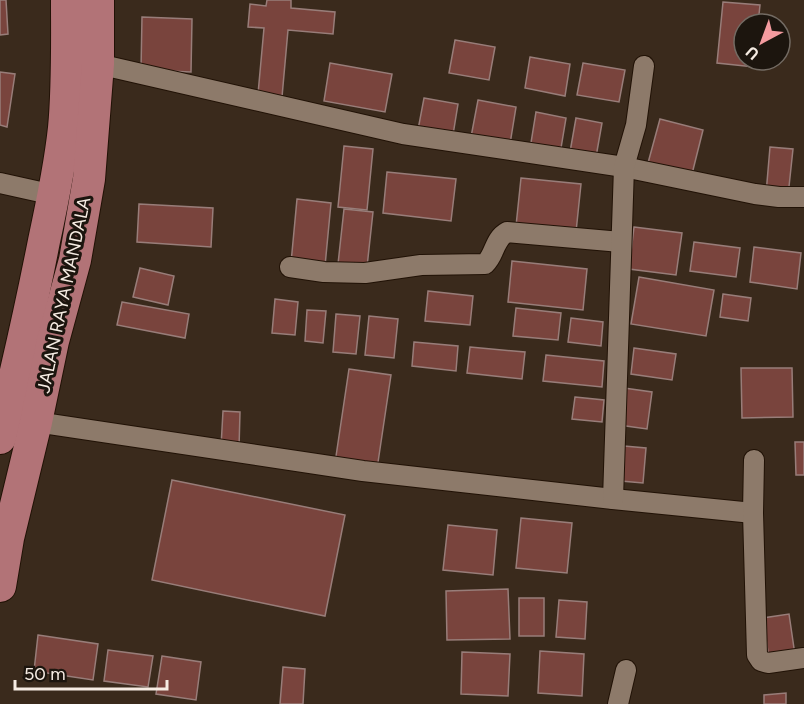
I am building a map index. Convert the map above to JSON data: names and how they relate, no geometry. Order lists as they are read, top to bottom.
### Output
{
  "streets": {
    "highway": ["JALAN RAYA MANDALA"]
  },
  "scale_bar": "50 m",
  "north": "bottom left"
}
